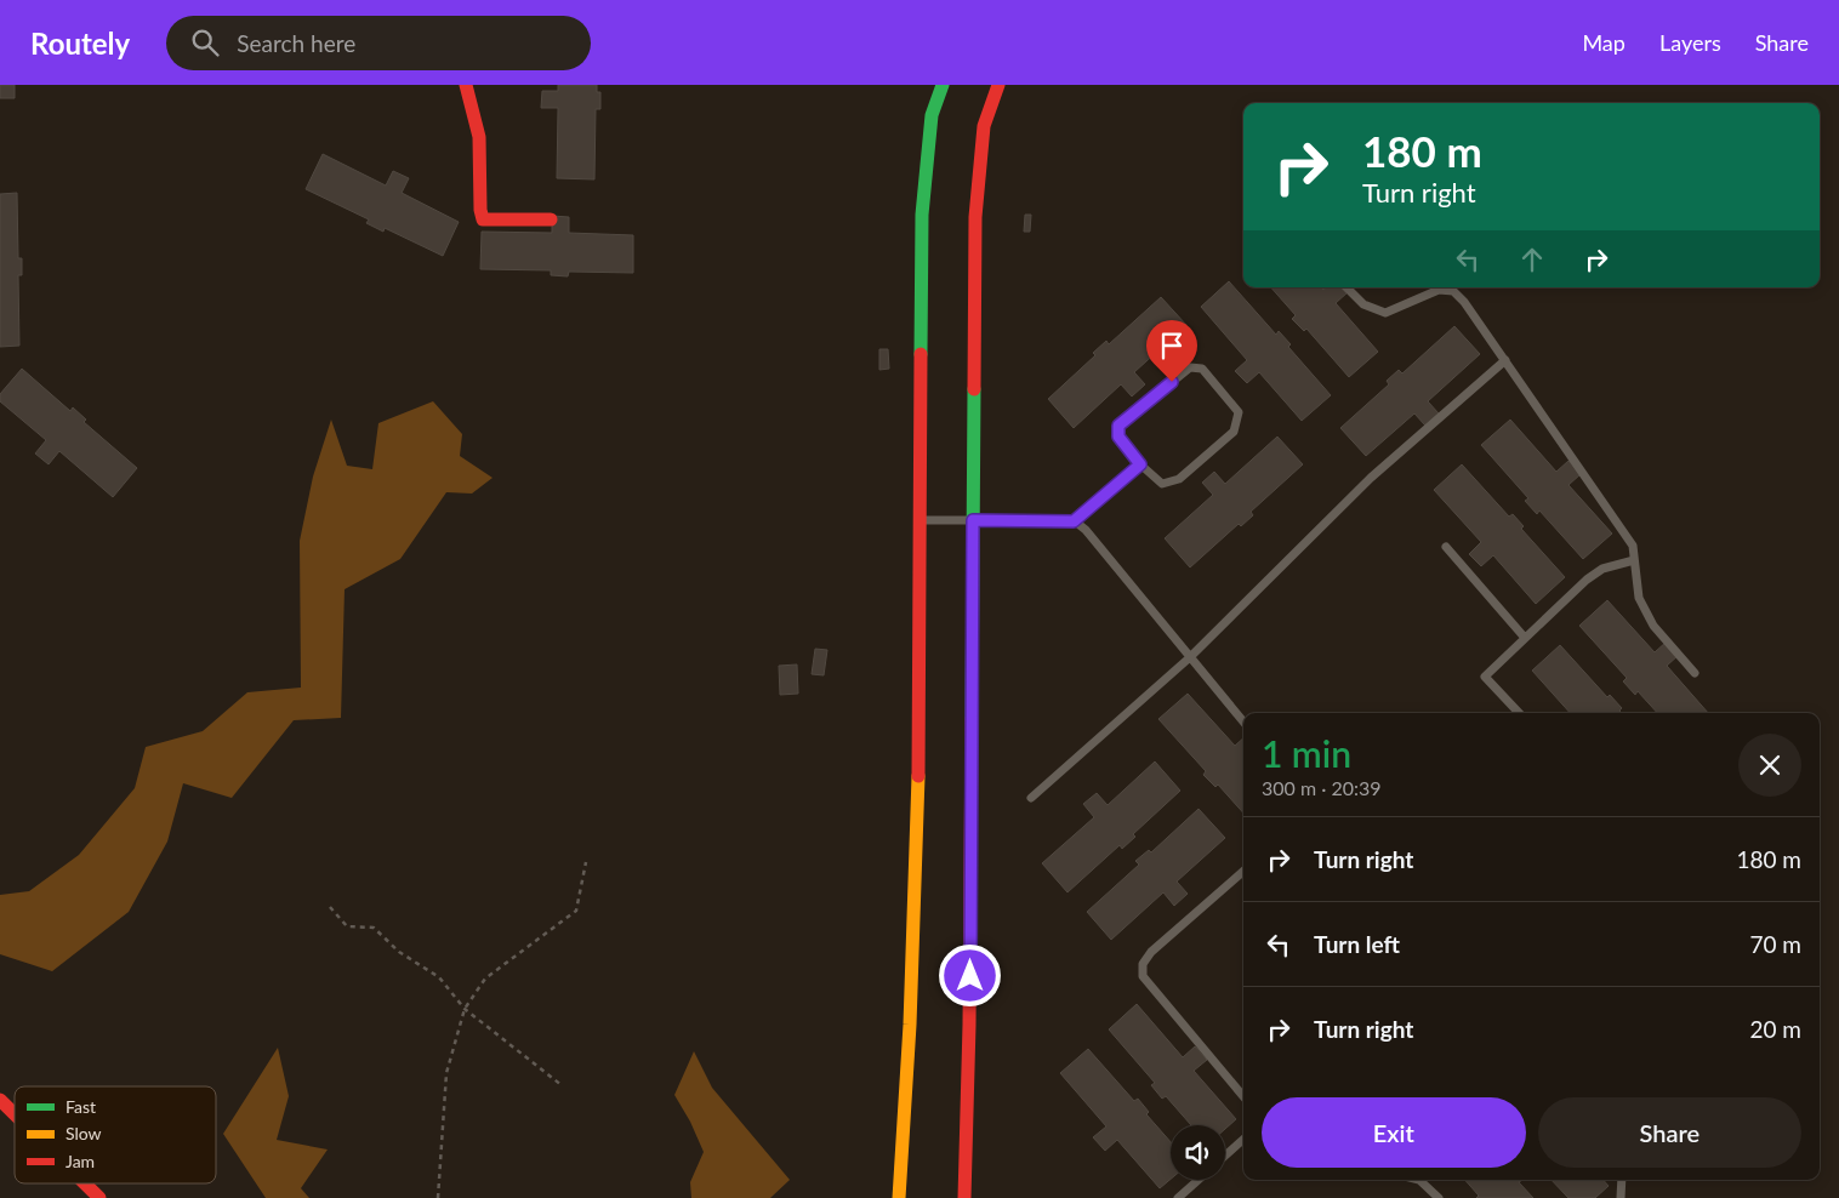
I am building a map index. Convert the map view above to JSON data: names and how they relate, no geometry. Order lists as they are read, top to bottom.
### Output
{
  "legend": ["Fast", "Slow", "Jam"],
  "page": {
    "header": "Routely",
    "search": "Search here",
    "nav": ["Map", "Layers", "Share"],
    "turn": ["180 m", "Turn right"],
    "heading": ["1 min", "300 m · 20:39"],
    "list": [
      {
        "name": "Turn right",
        "value": "180 m"
      },
      {
        "name": "Turn left",
        "value": "70 m"
      },
      {
        "name": "Turn right",
        "value": "20 m"
      }
    ],
    "buttons": ["Exit", "Share"]
  }
}
